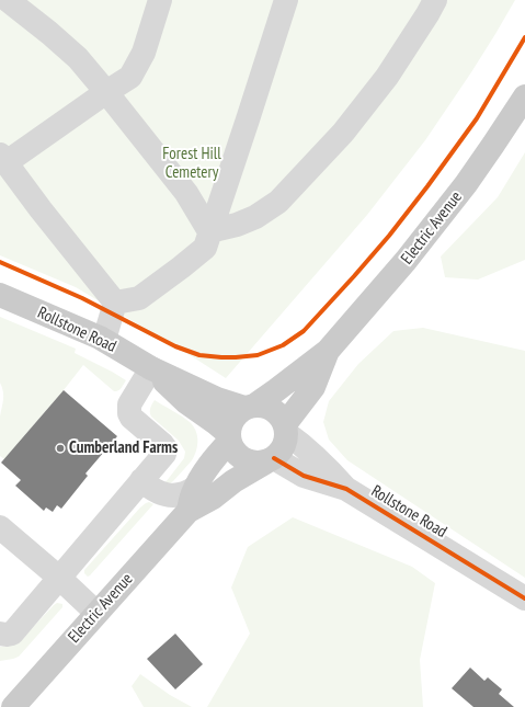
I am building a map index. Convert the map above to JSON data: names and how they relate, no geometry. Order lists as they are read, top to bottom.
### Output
{
  "streets": {
    "main road": ["Electric Avenue", "Rollstone Road"]
  },
  "crossings": [
    ["Electric Avenue", "Rollstone Road"]
  ],
  "parks": ["Forest Hill Cemetery"],
  "places": ["Cumberland Farms"]
}
